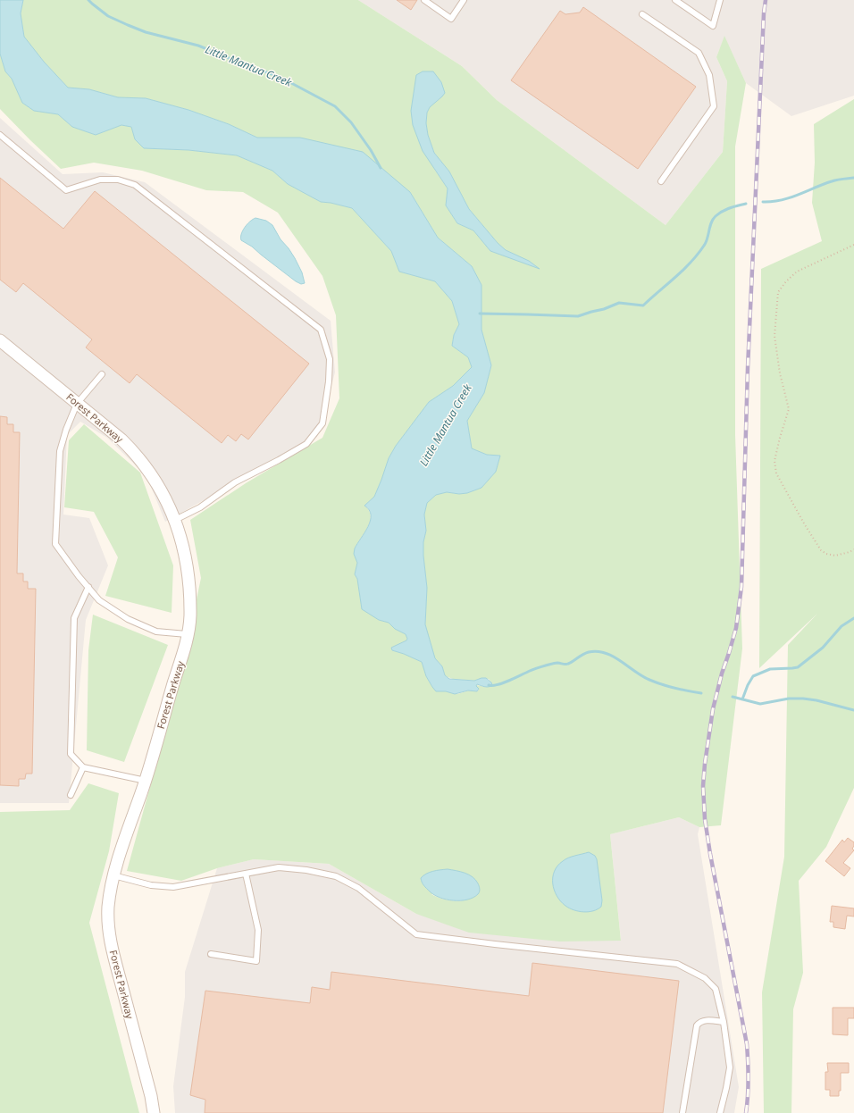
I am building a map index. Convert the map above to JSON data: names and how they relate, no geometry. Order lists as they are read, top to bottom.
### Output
{
  "streets": {
    "street": ["Forest Parkway"]
  },
  "water": ["Little Mantua Creek"]
}
